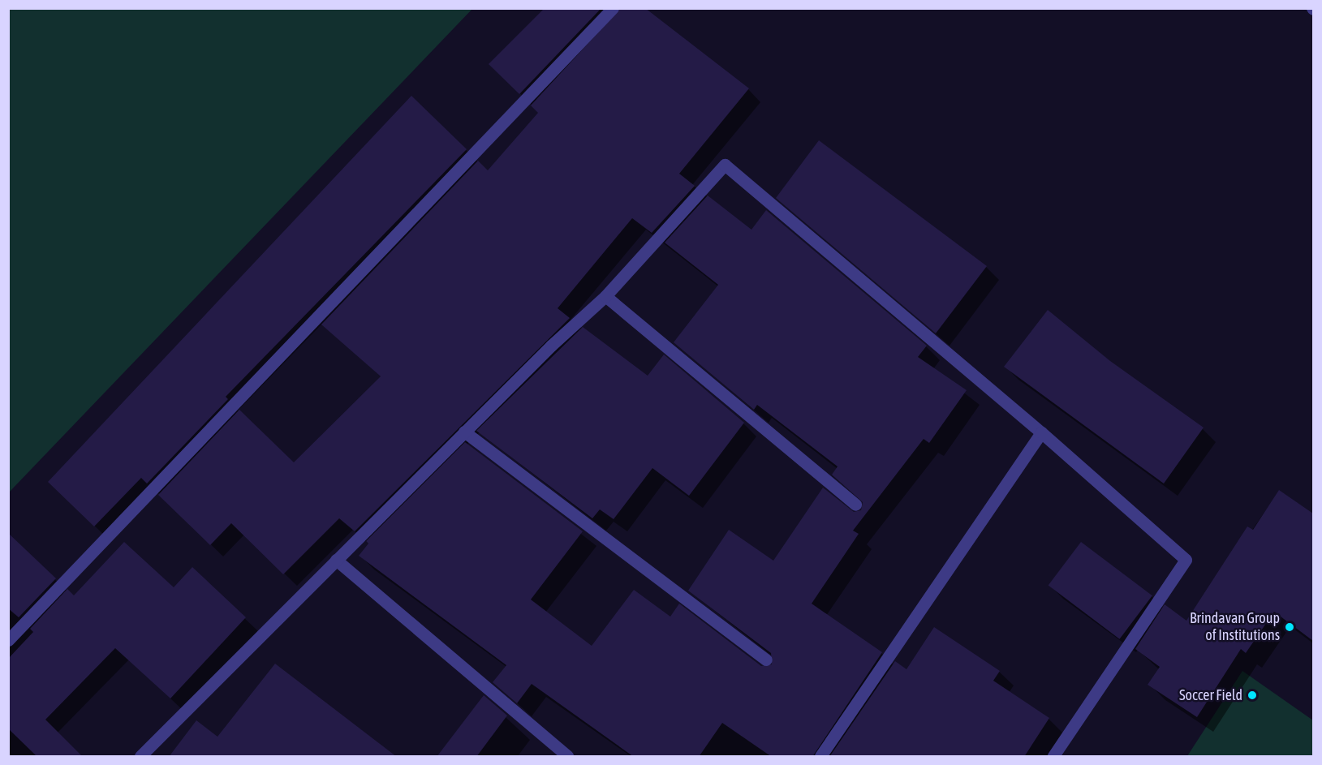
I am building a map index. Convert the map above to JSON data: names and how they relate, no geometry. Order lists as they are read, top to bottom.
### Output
{
  "places": ["Brindavan Group of Institutions", "Soccer Field"]
}
